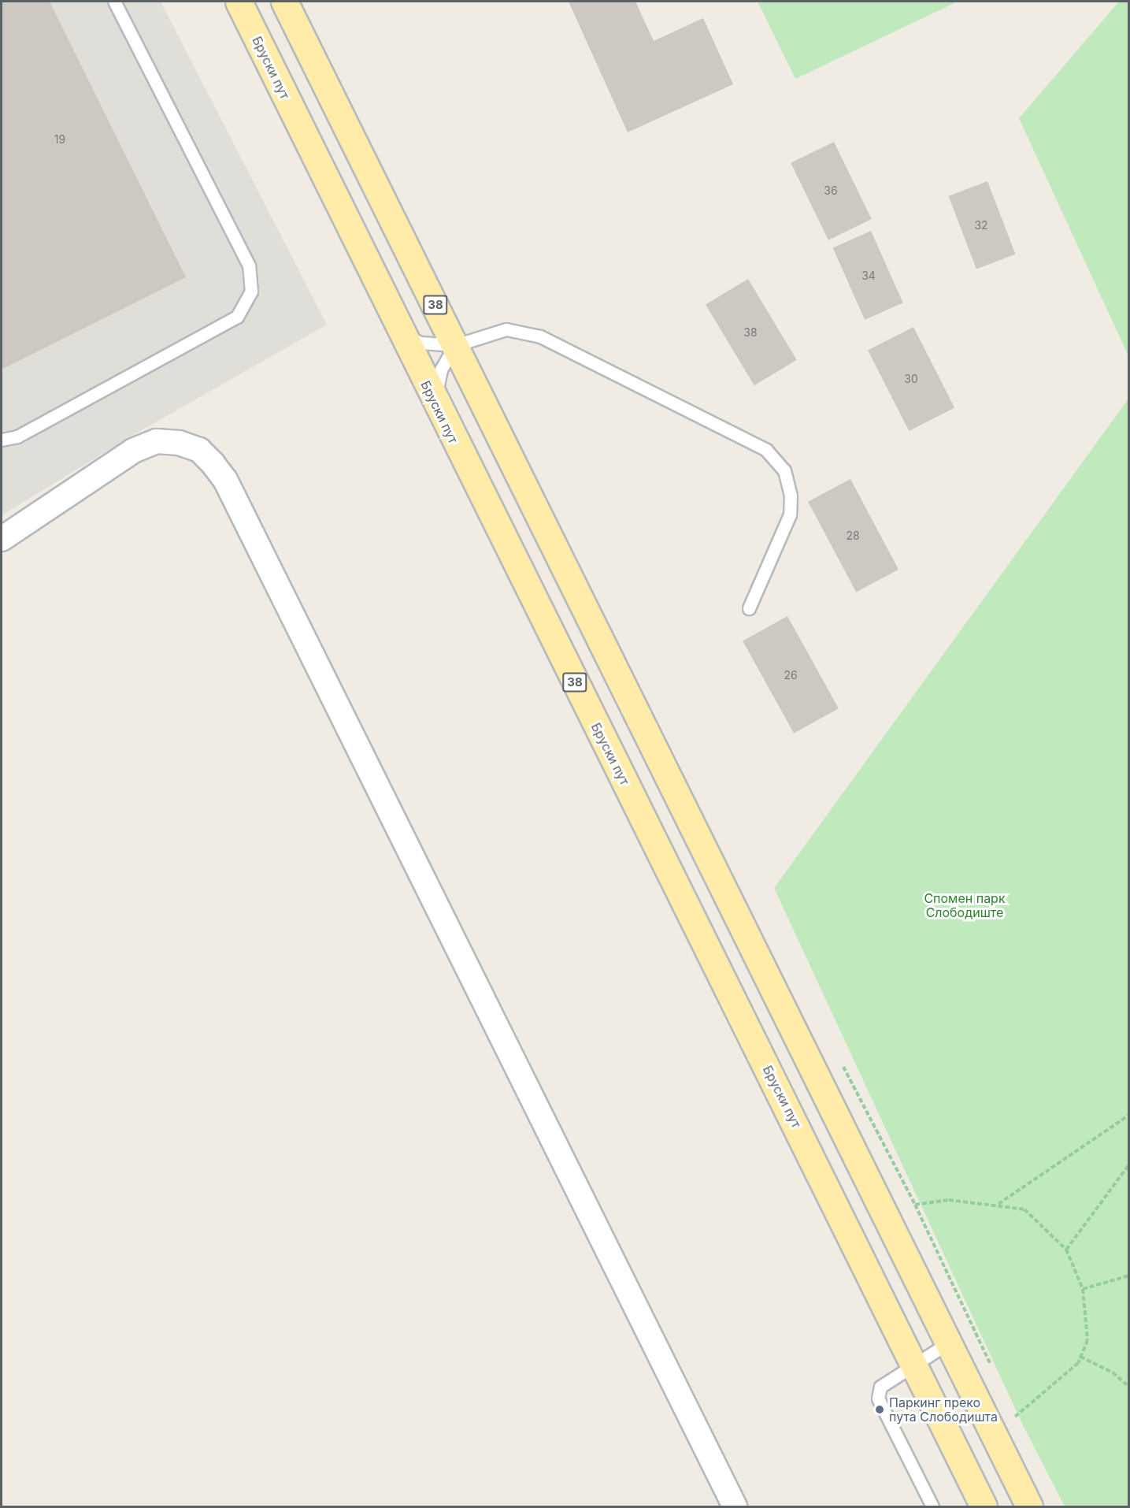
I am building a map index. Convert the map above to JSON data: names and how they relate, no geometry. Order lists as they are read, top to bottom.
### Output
{
  "streets": {
    "main road": ["Бруски пут", "38"]
  },
  "parks": ["Спомен парк Слободиште"],
  "places": ["Паркинг преко пута Слободишта"],
  "house_numbers": [
    "19",
    "36",
    "32",
    "34",
    "38",
    "30",
    "28",
    "26"
  ]
}
